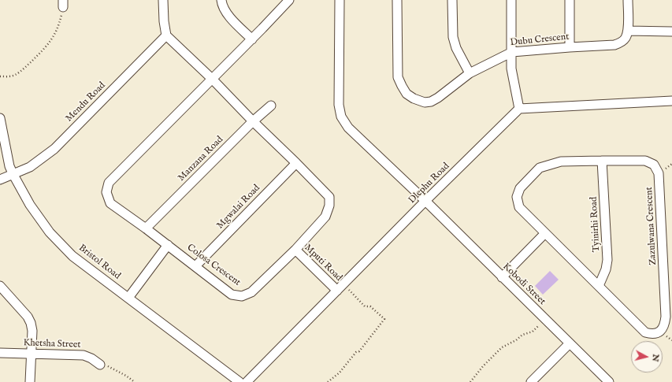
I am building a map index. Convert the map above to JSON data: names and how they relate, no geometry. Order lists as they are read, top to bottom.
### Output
{
  "streets": {
    "street": [
      "Dubu Crescent",
      "Mendu Road",
      "Manzana Road",
      "Dlephu Road",
      "Mgwalai Road",
      "Tyinirhi Road",
      "Zazulwana Crescent",
      "Bristol Road",
      "Mputi Road",
      "Colosa Crescent",
      "Kobodi Street",
      "Khetsha Street"
    ]
  },
  "crossings": [
    ["Mendu Road", "Bristol Road"],
    ["Manzana Road", "Colosa Crescent"],
    ["Dlephu Road", "Mputi Road"],
    ["Dlephu Road", "Kobodi Street"],
    ["Mgwalai Road", "Colosa Crescent"],
    ["Tyinirhi Road", "Zazulwana Crescent"],
    ["Mputi Road", "Colosa Crescent"]
  ],
  "north": "right"
}
